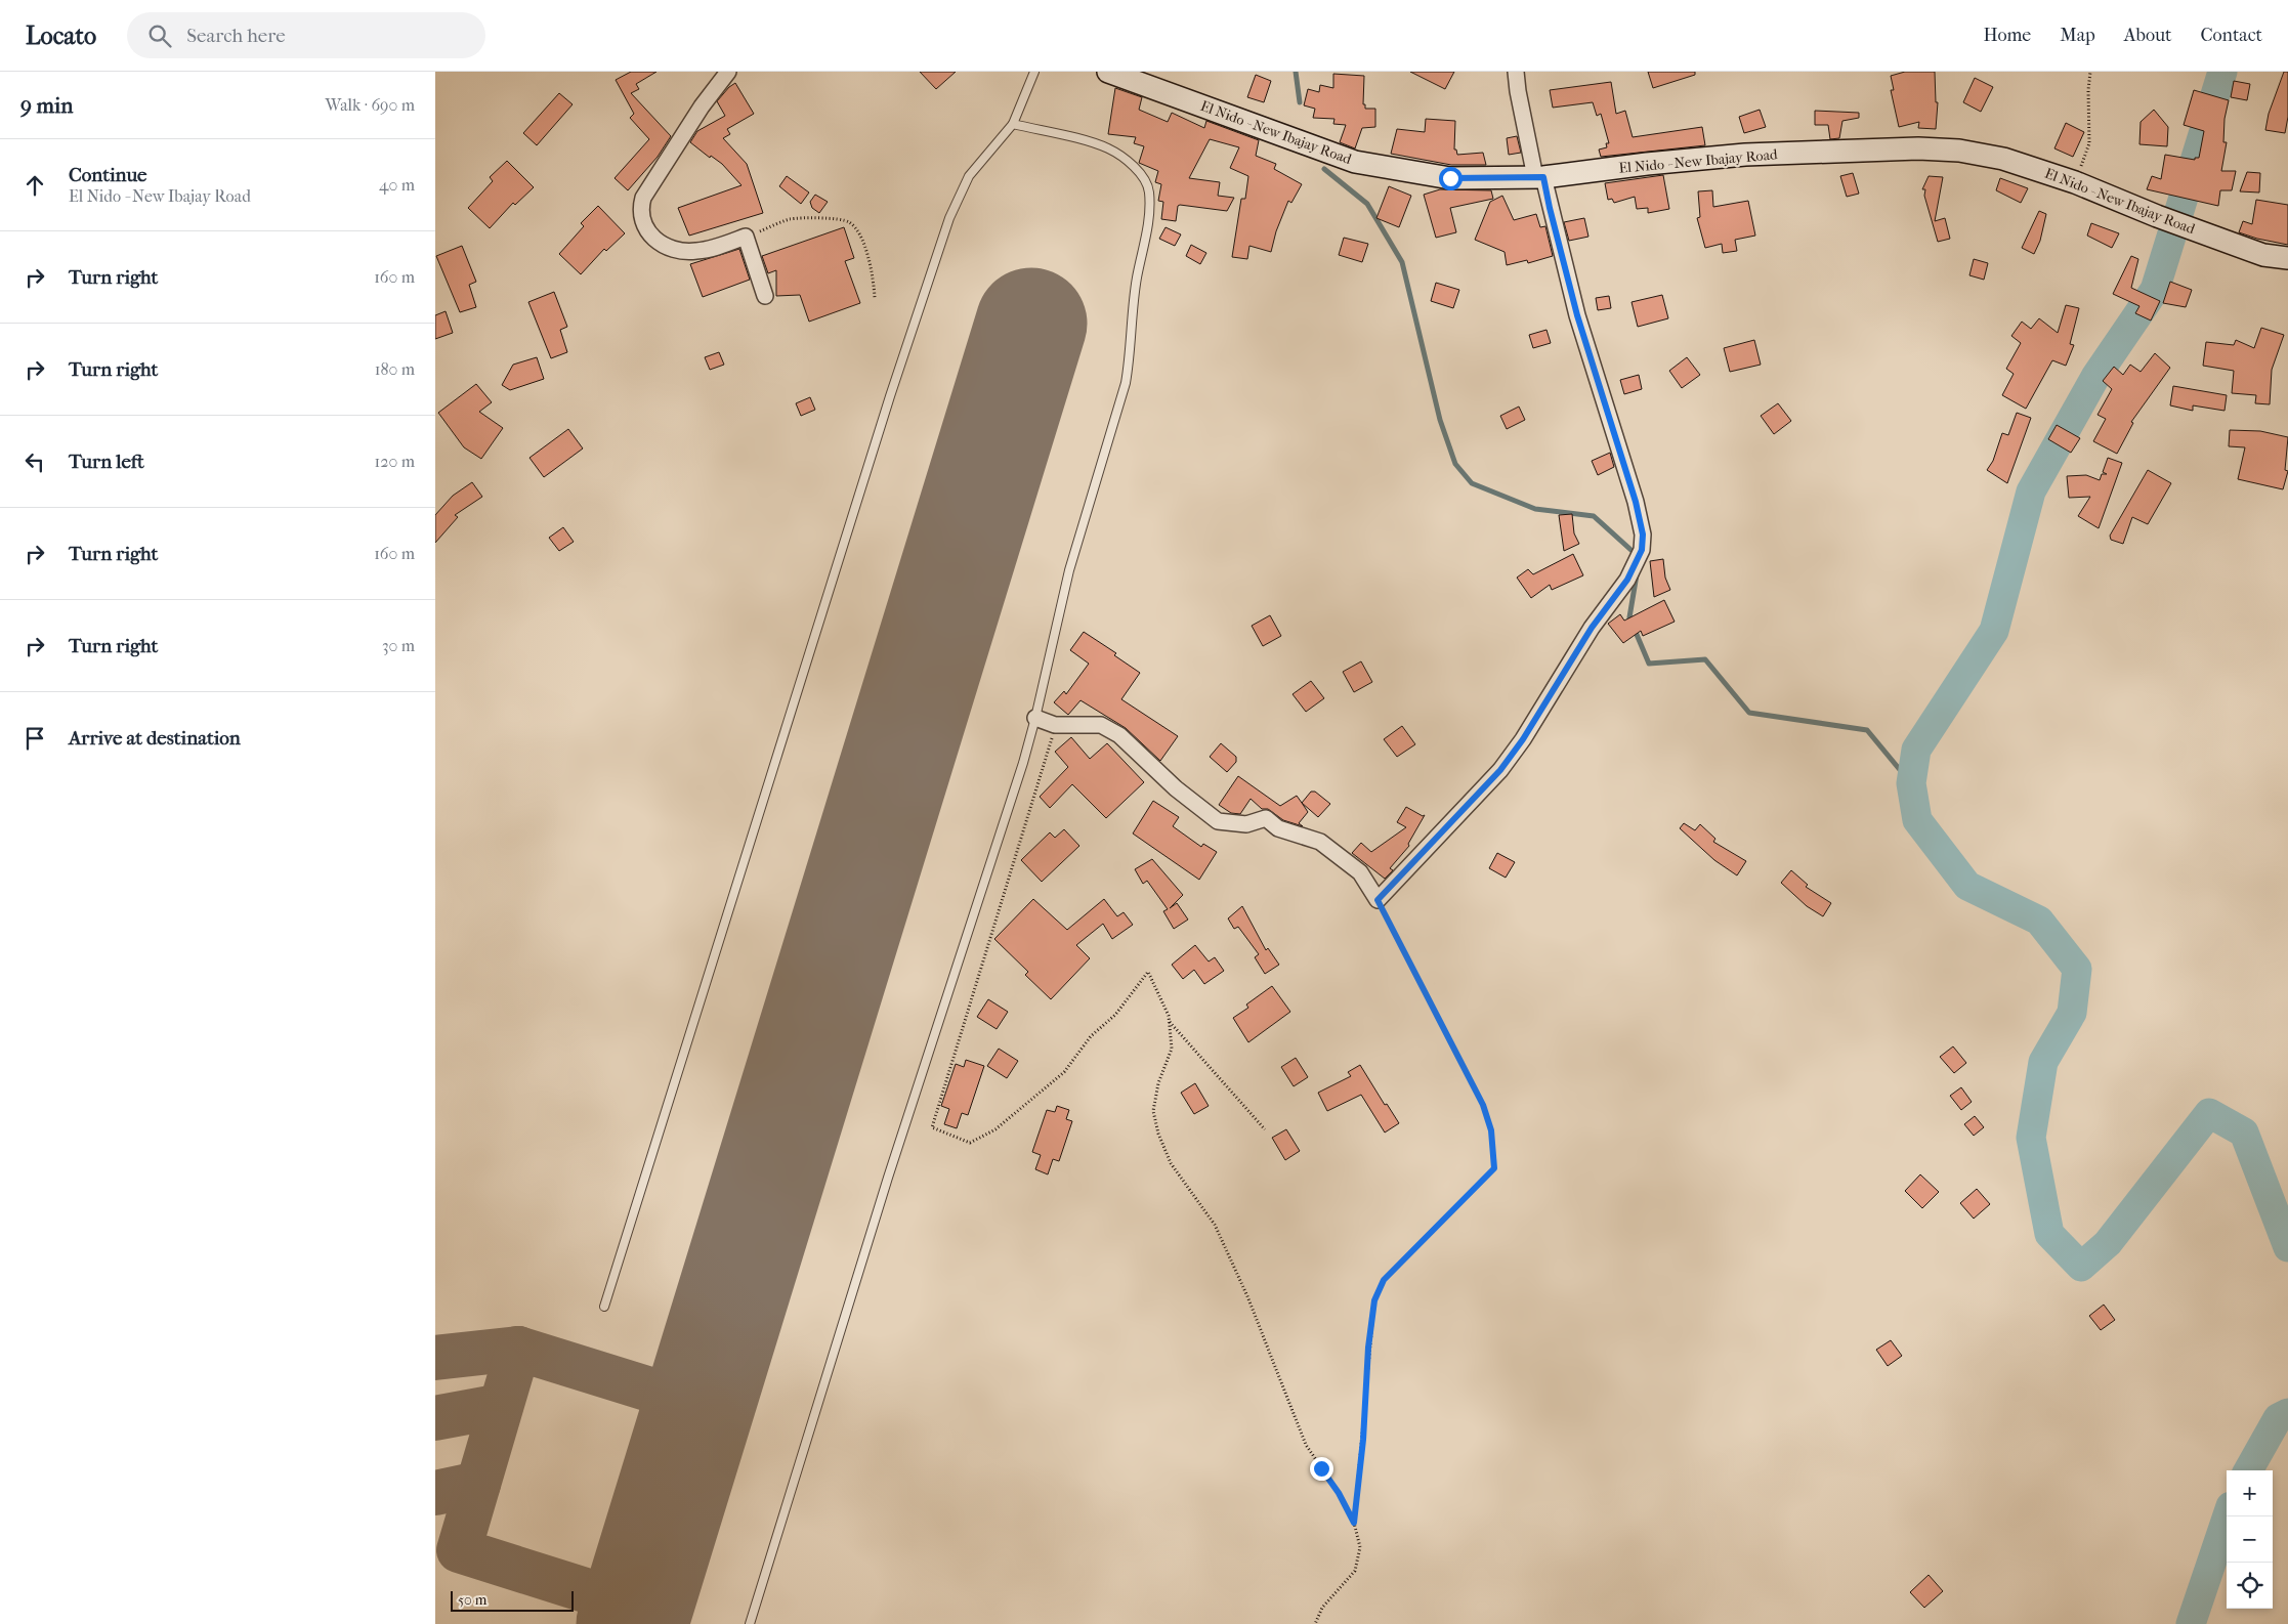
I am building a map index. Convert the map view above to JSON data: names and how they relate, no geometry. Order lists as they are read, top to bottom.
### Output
{
  "streets": {
    "main road": ["El Nido - New Ibajay Road"]
  },
  "scale_bar": "50 m",
  "page": {
    "header": "Locato",
    "search": "Search here",
    "nav": [
      "Home",
      "Map",
      "About",
      "Contact"
    ],
    "heading": ["9 min", "Walk · 690 m"],
    "list": [
      ["Continue", "El Nido - New Ibajay Road", "40 m"],
      ["Turn right", "160 m"],
      ["Turn right", "180 m"],
      ["Turn left", "120 m"],
      ["Turn right", "160 m"],
      ["Turn right", "30 m"],
      "Arrive at destination"
    ],
    "map_buttons": ["+", "−"],
    "scale": "50 m"
  }
}
